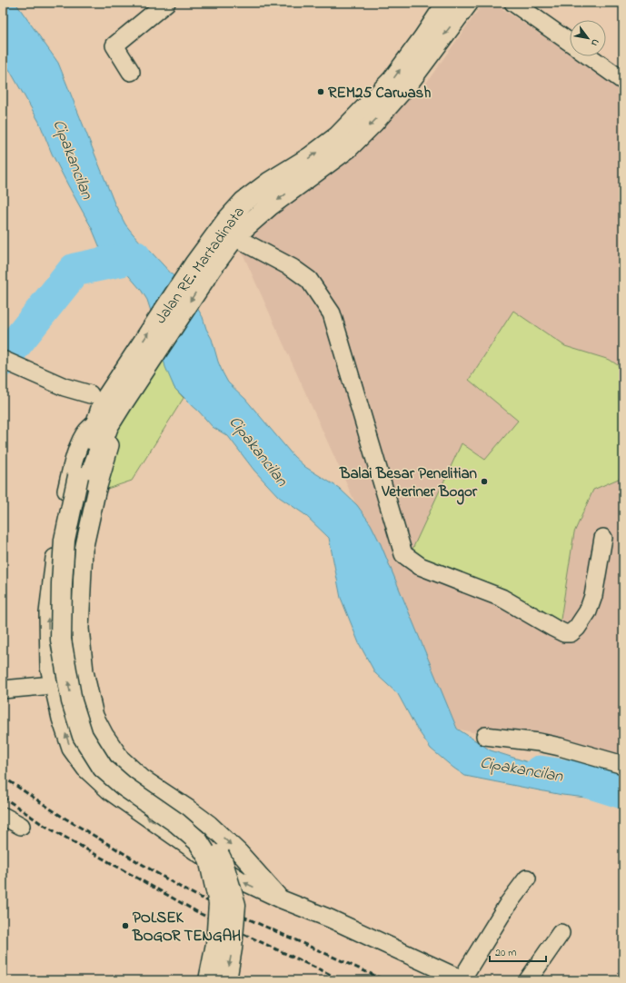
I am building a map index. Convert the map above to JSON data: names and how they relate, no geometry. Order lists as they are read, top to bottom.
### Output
{
  "streets": {
    "main road": ["Jalan RE. Martadinata"]
  },
  "water": ["Cipakancilan"],
  "places": ["REM25 Carwash", "Balai Besar Penelitian Veteriner Bogor", "POLSEK BOGOR TENGAH"],
  "scale_bar": "20 m",
  "north": "bottom right"
}
